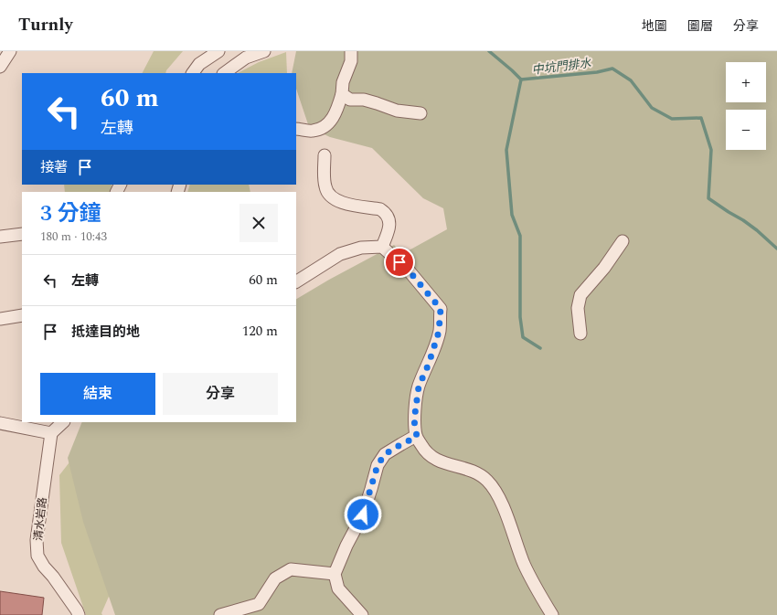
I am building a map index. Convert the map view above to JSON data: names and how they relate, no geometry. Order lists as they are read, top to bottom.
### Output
{
  "streets": {
    "street": ["清水岩路"]
  },
  "water": ["中坑門排水"],
  "page": {
    "header": "Turnly",
    "nav": ["地圖", "圖層", "分享"],
    "map_buttons": ["+", "−"],
    "turn": ["60 m", "左轉"],
    "then": "接著",
    "heading": ["3 分鐘", "180 m · 10:43"],
    "list": [
      {
        "name": "左轉",
        "value": "60 m"
      },
      {
        "name": "抵達目的地",
        "value": "120 m"
      }
    ],
    "buttons": ["結束", "分享"]
  }
}
